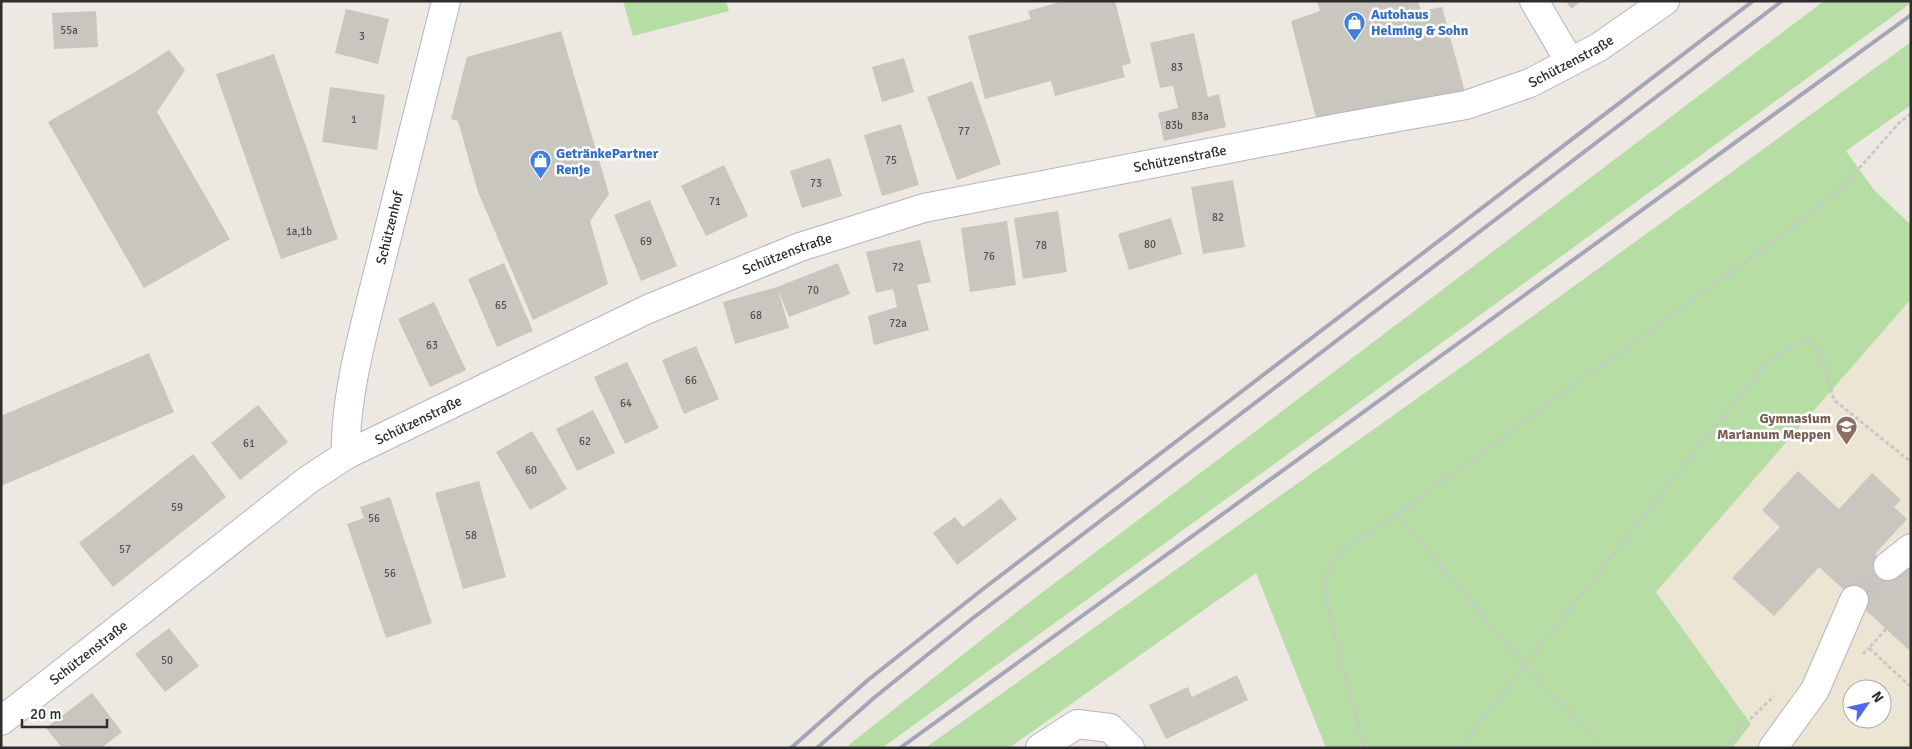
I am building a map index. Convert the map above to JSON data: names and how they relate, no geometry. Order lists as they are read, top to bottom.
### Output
{
  "streets": {
    "street": ["Schützenstraße", "Schützenhof"]
  },
  "crossings": [
    ["Schützenstraße", "Schützenhof"]
  ],
  "places": {
    "shop": ["Autohaus Helming & Sohn", "GetränkePartner Renje"],
    "school or university": ["Gymnasium Marianum Meppen"]
  },
  "house_numbers": [
    "55a",
    "3",
    "83",
    "83a",
    "1",
    "83b",
    "77",
    "75",
    "73",
    "71",
    "82",
    "1a,1b",
    "69",
    "80",
    "78",
    "76",
    "72",
    "70",
    "65",
    "68",
    "72a",
    "63",
    "66",
    "64",
    "62",
    "61",
    "60",
    "59",
    "56",
    "58",
    "57",
    "56",
    "50"
  ],
  "scale_bar": "20 m",
  "north": "top right"
}
